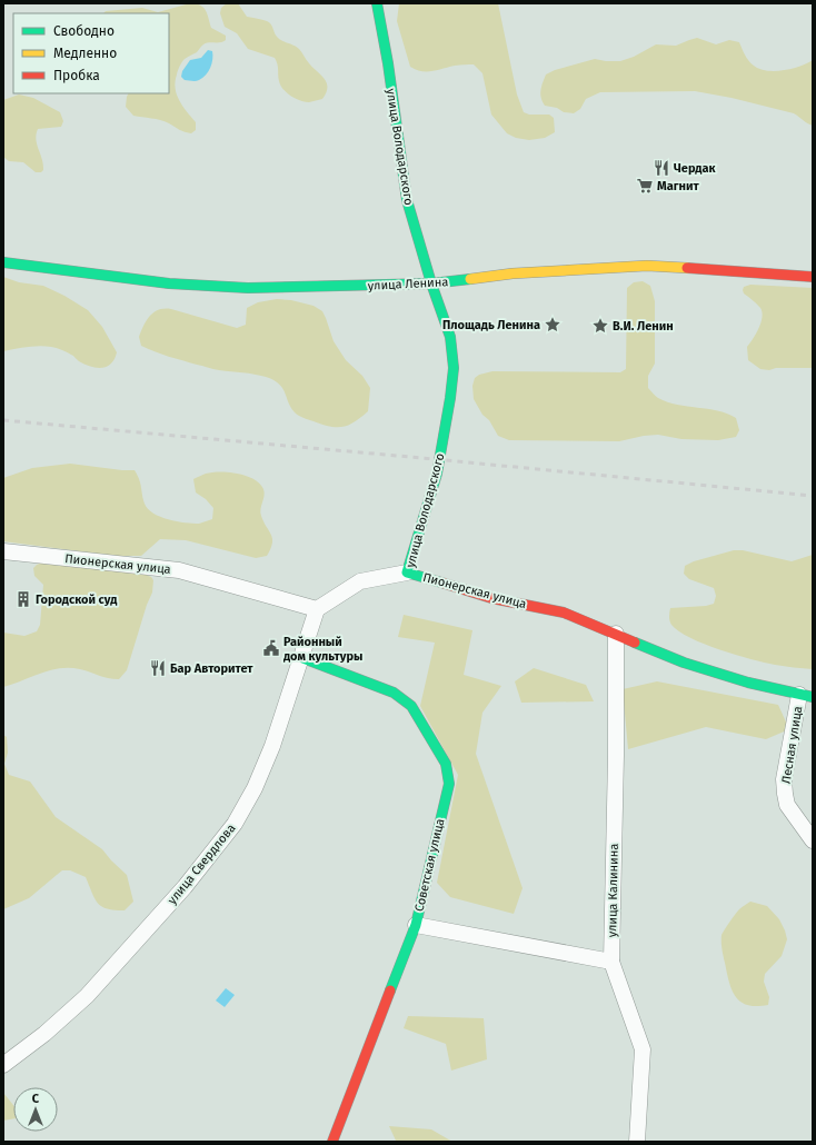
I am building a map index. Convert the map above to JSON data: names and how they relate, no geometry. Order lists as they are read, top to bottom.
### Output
{
  "streets": {
    "street": [
      "улица Володарского",
      "улица Ленина",
      "Пионерская улица",
      "Лесная улица",
      "улица Свердлова",
      "Советская улица",
      "улица Калинина"
    ]
  },
  "crossings": [
    ["улица Володарского", "улица Ленина"],
    ["улица Володарского", "Пионерская улица"],
    ["Пионерская улица", "Лесная улица"],
    ["Пионерская улица", "улица Свердлова"],
    ["Пионерская улица", "улица Калинина"],
    ["улица Свердлова", "Советская улица"]
  ],
  "places": {
    "restaurant": ["Чердак", "Бар Авторитет"],
    "supermarket": ["Магнит"],
    "place": ["Площадь Ленина", "В.И. Ленин"],
    "building": ["Городской суд"],
    "public building": ["Районный дом культуры"]
  },
  "legend": ["Свободно", "Медленно", "Пробка"],
  "north": "top"
}
